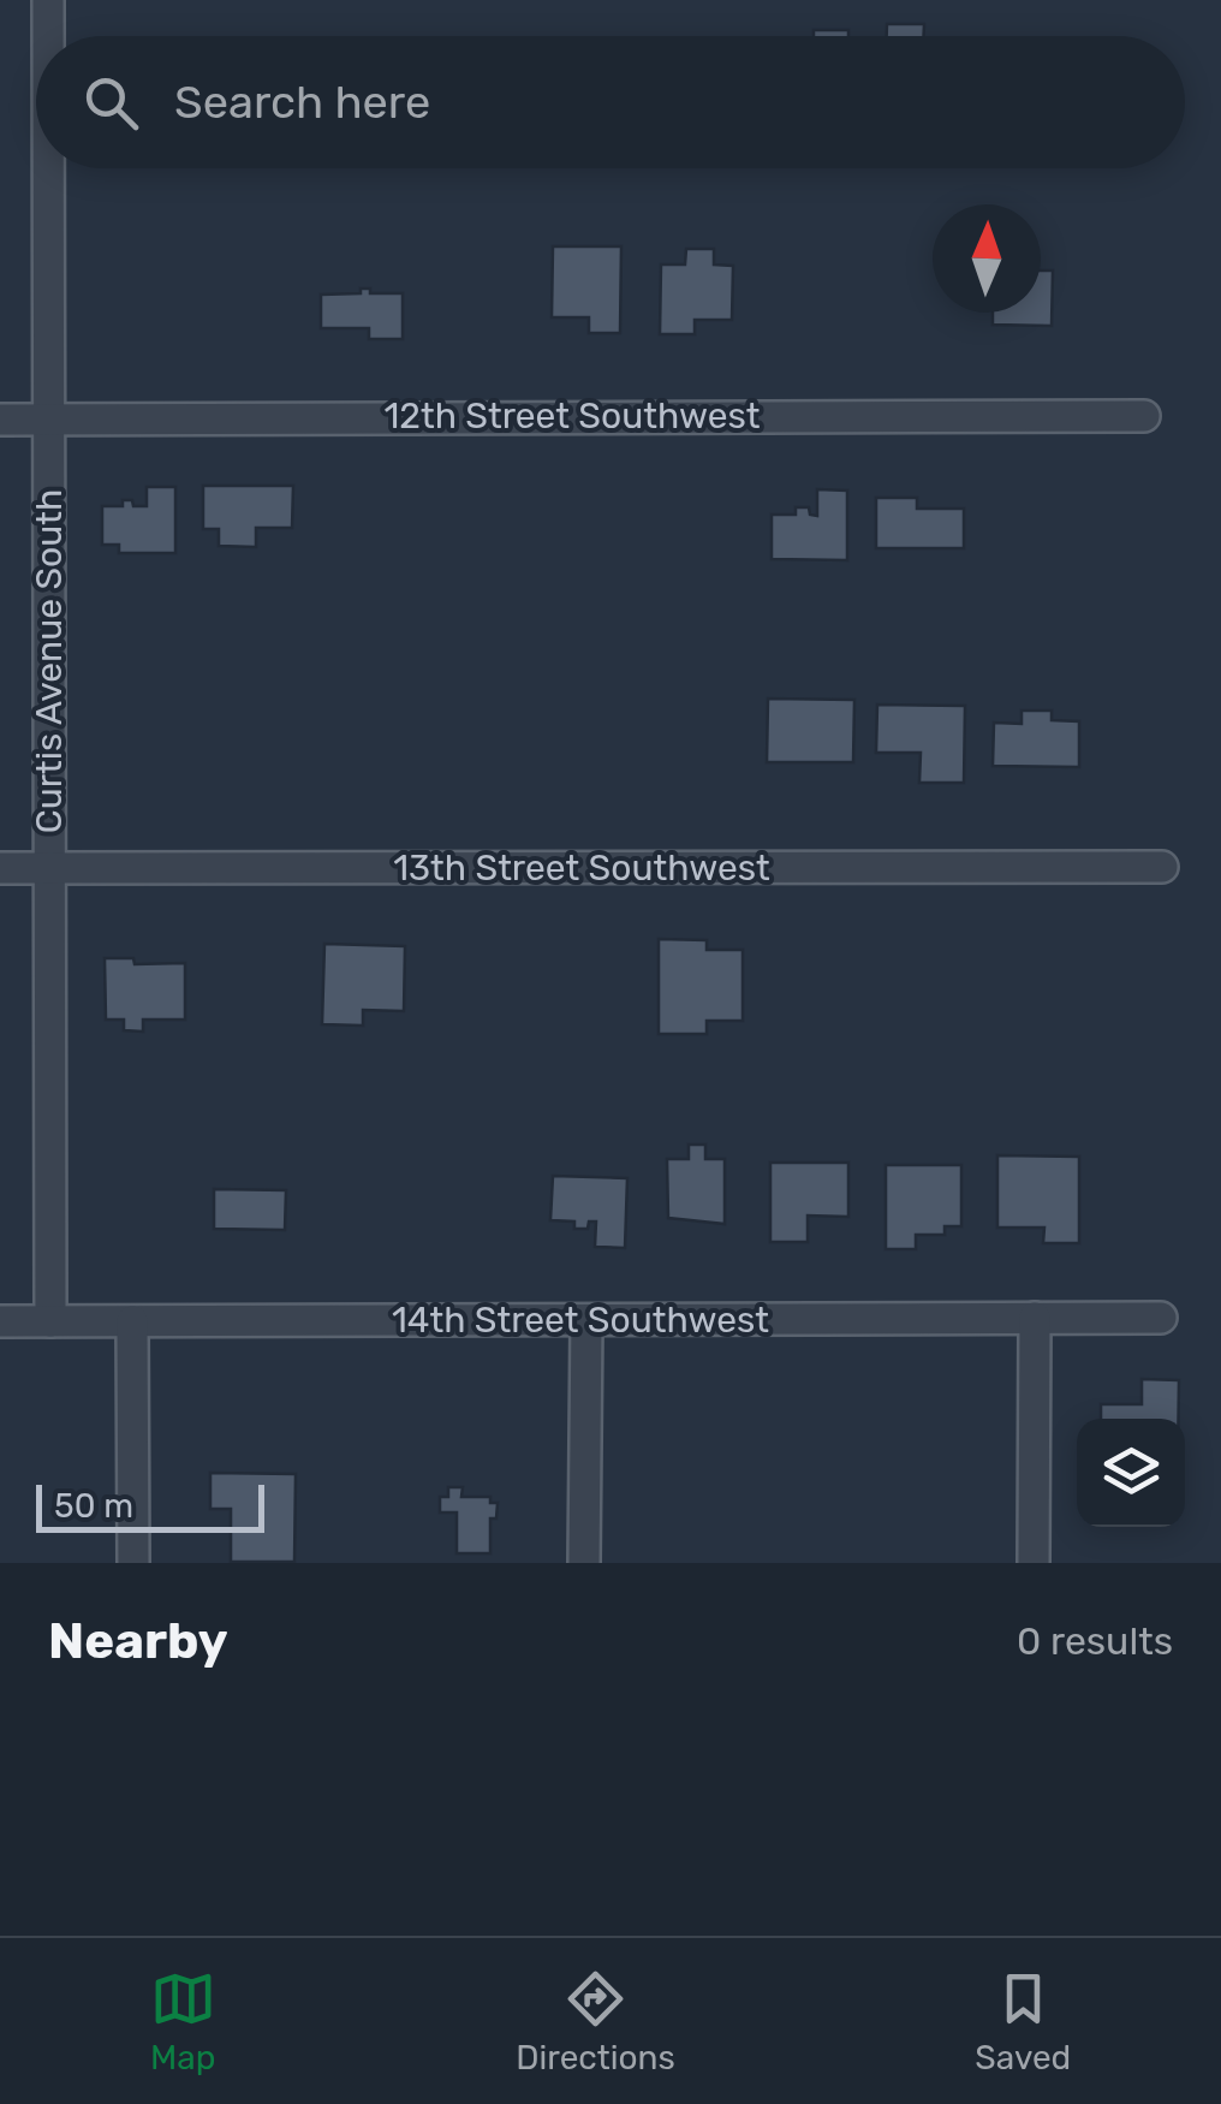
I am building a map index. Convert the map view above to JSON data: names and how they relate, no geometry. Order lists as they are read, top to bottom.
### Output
{
  "streets": {
    "street": [
      "12th Street Southwest",
      "Curtis Avenue South",
      "13th Street Southwest",
      "14th Street Southwest"
    ]
  },
  "crossings": [
    ["12th Street Southwest", "Curtis Avenue South"],
    ["Curtis Avenue South", "13th Street Southwest"],
    ["Curtis Avenue South", "14th Street Southwest"]
  ],
  "scale_bar": "50 m",
  "north": "top",
  "page": {
    "search": "Search here",
    "scale": "50 m",
    "heading": ["Nearby", "0 results"],
    "nav": ["Map", "Directions", "Saved"]
  }
}
